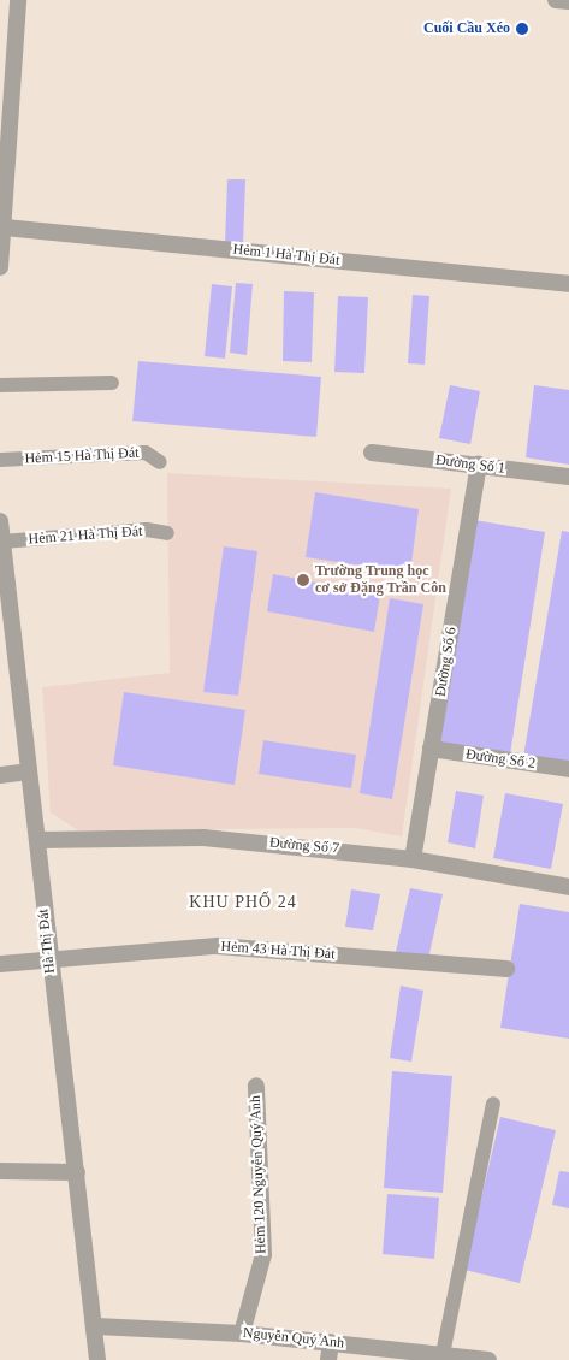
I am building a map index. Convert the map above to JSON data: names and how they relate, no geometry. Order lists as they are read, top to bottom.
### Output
{
  "streets": {
    "street": [
      "Hẻm 1 Hà Thị Đát",
      "Đường Số 1",
      "Đường Số 6",
      "Đường Số 2",
      "Đường Số 7",
      "Hà Thị Đát",
      "Hẻm 43 Hà Thị Đát",
      "Hẻm 120 Nguyễn Quý Anh",
      "Nguyễn Quý Anh"
    ],
    "lane": ["Hẻm 15 Hà Thị Đát", "Hẻm 21 Hà Thị Đát"]
  },
  "crossings": [
    ["Đường Số 1", "Đường Số 6"],
    ["Hẻm 21 Hà Thị Đát", "Hà Thị Đát"],
    ["Đường Số 6", "Đường Số 2"],
    ["Đường Số 6", "Đường Số 7"],
    ["Đường Số 7", "Hà Thị Đát"],
    ["Hà Thị Đát", "Hẻm 43 Hà Thị Đát"],
    ["Hà Thị Đát", "Nguyễn Quý Anh"],
    ["Hẻm 120 Nguyễn Quý Anh", "Nguyễn Quý Anh"]
  ],
  "districts": ["KHU PHỐ 24"],
  "places": ["Cuối Cầu Xéo", "Trường Trung học cơ sở Đặng Trần Côn"]
}
